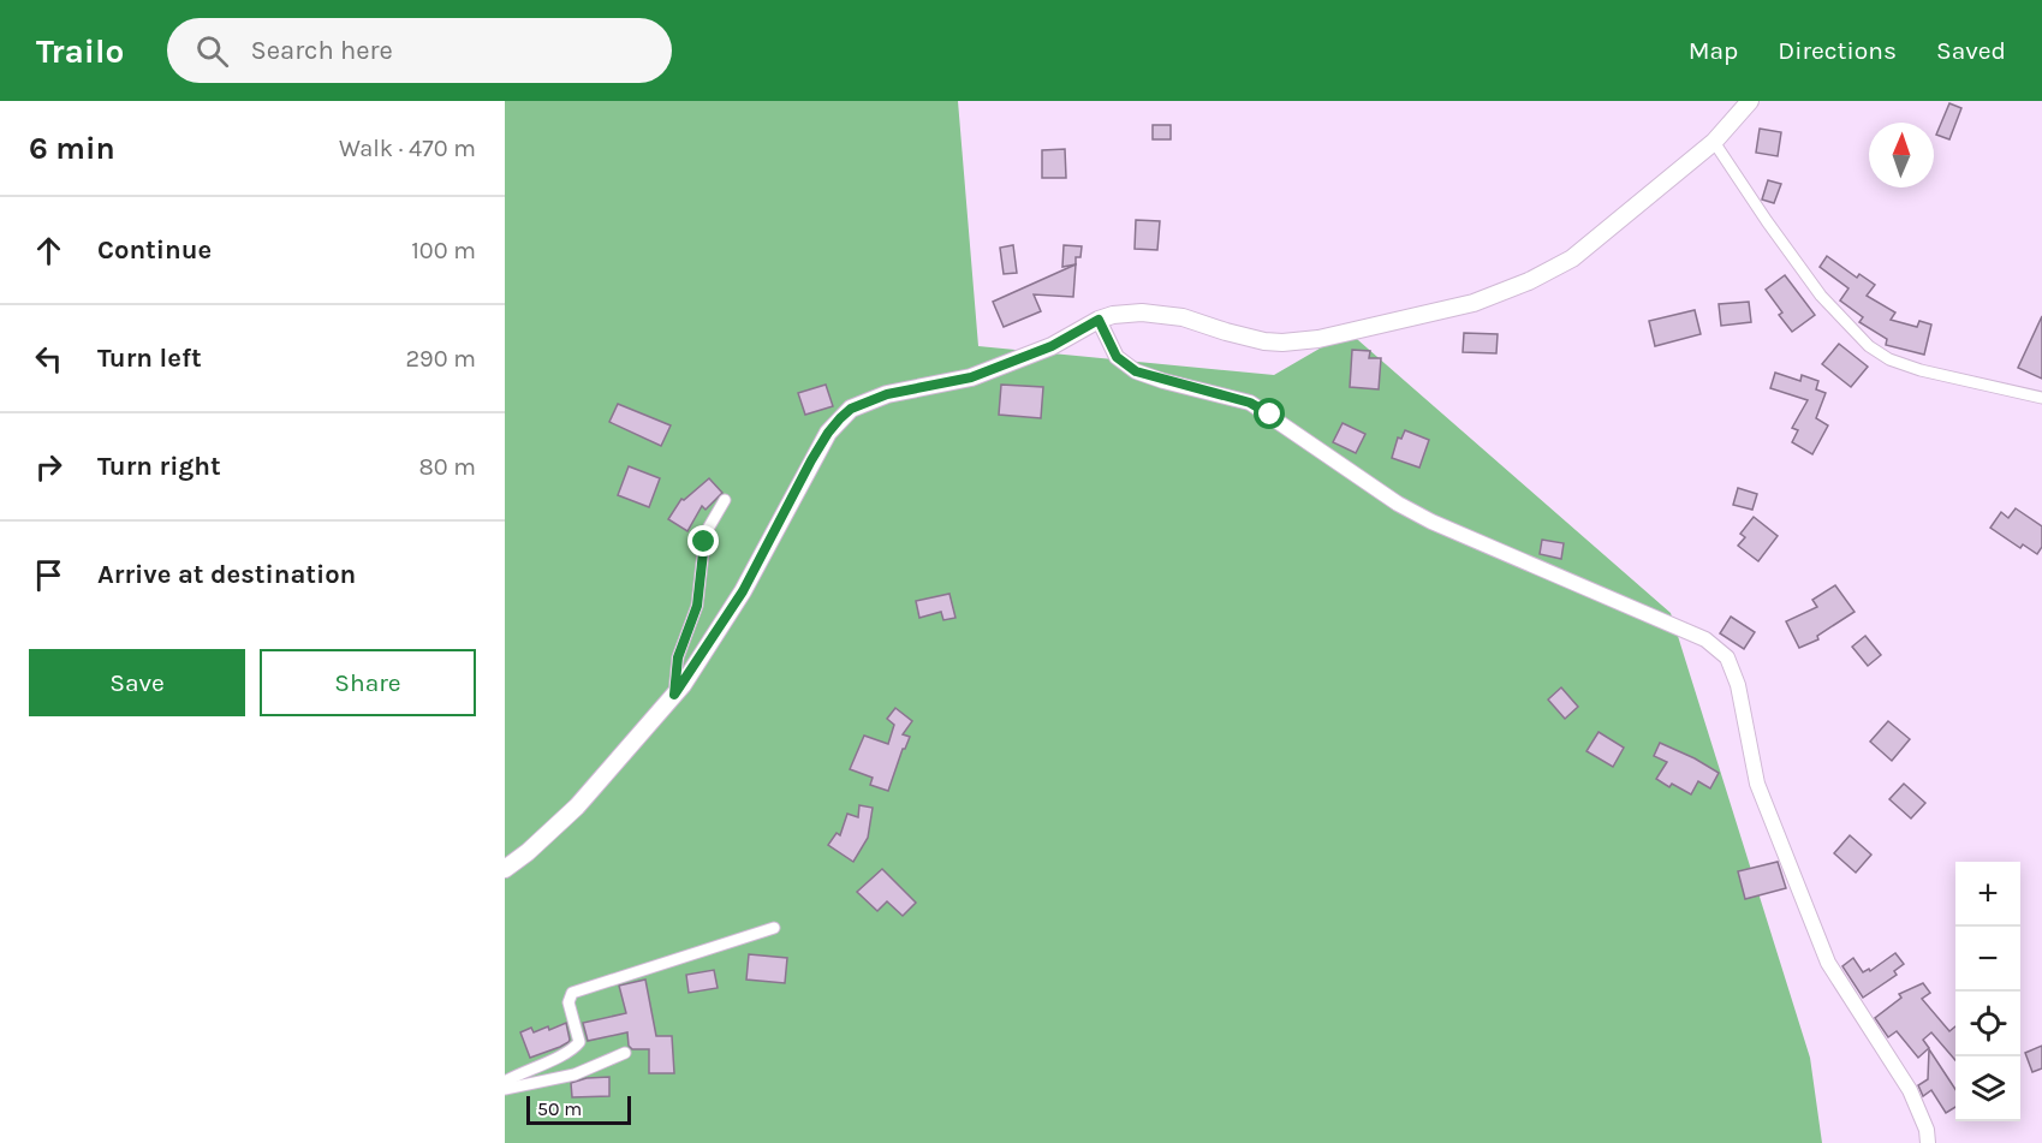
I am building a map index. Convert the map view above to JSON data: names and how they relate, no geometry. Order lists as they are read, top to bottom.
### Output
{
  "scale_bar": "50 m",
  "north": "top",
  "page": {
    "header": "Trailo",
    "search": "Search here",
    "nav": ["Map", "Directions", "Saved"],
    "heading": ["6 min", "Walk · 470 m"],
    "list": [
      ["Continue", "100 m"],
      ["Turn left", "290 m"],
      ["Turn right", "80 m"],
      "Arrive at destination"
    ],
    "buttons": ["Save", "Share"],
    "map_buttons": ["+", "−"],
    "scale": "50 m"
  }
}
